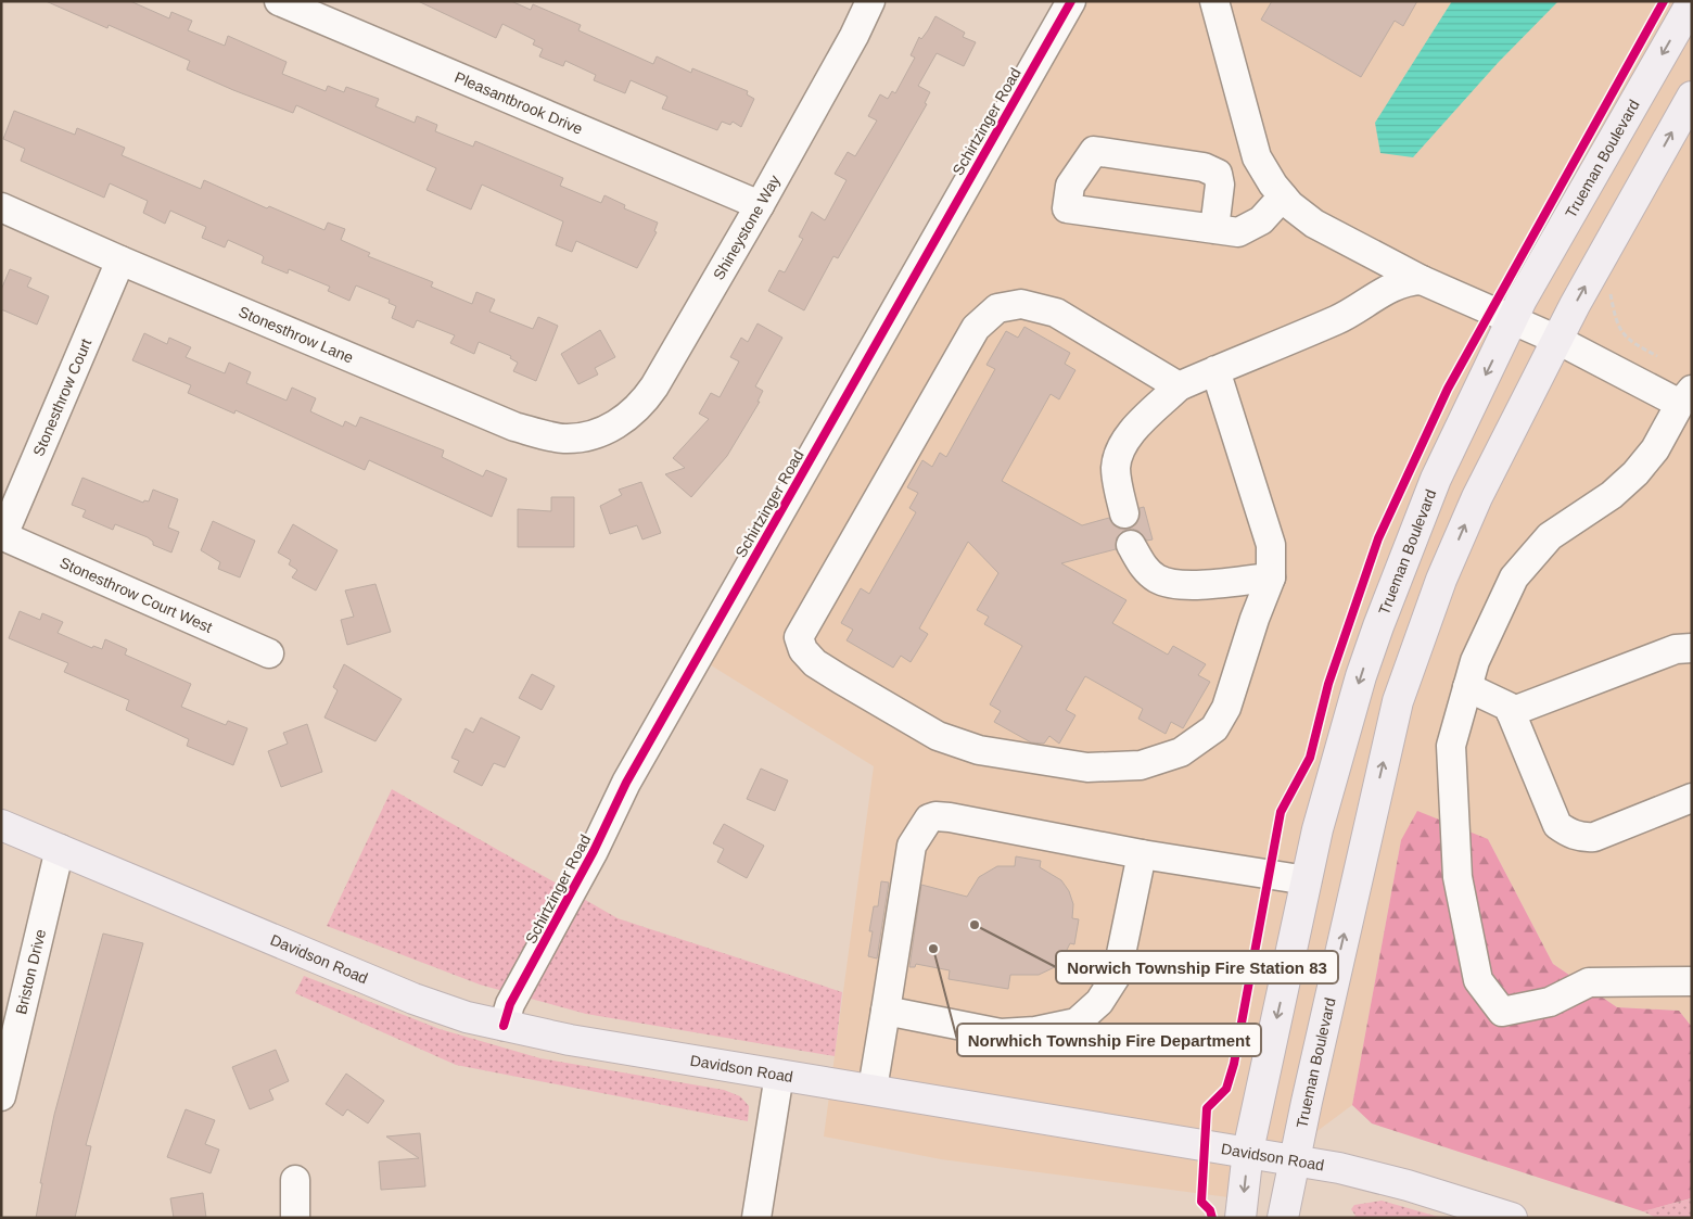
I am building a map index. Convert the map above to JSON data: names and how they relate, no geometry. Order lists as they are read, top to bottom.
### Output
{
  "streets": {
    "main road": ["Trueman Boulevard", "Davidson Road"],
    "street": [
      "Pleasantbrook Drive",
      "Schirtzinger Road",
      "Shineystone Way",
      "Stonesthrow Lane",
      "Stonesthrow Court",
      "Stonesthrow Court West",
      "Briston Drive"
    ]
  },
  "crossings": [
    ["Pleasantbrook Drive", "Shineystone Way"],
    ["Schirtzinger Road", "Davidson Road"],
    ["Trueman Boulevard", "Davidson Road"],
    ["Shineystone Way", "Stonesthrow Lane"],
    ["Stonesthrow Lane", "Stonesthrow Court"],
    ["Stonesthrow Court", "Stonesthrow Court West"],
    ["Davidson Road", "Briston Drive"]
  ],
  "places": ["Norwich Township Fire Station 83", "Norwhich Township Fire Department"]
}
